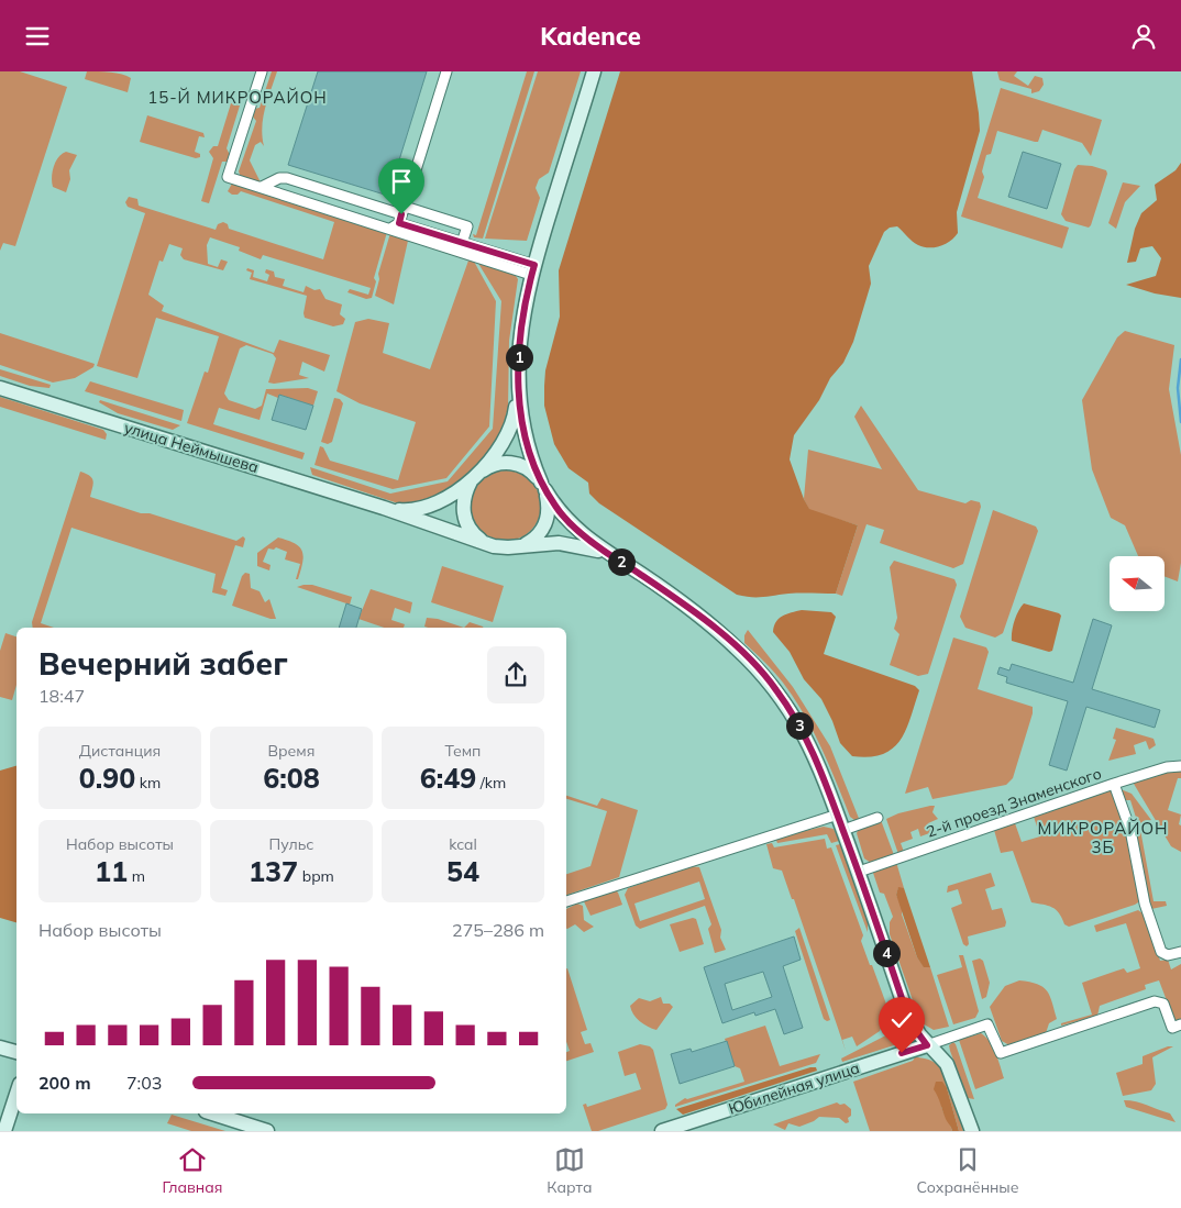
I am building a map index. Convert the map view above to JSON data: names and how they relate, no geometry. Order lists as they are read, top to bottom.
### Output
{
  "streets": {
    "main road": ["улица Неймышева", "Юбилейная улица"],
    "street": ["2-й проезд Знаменского"]
  },
  "districts": ["15-Й МИКРОРАЙОН", "МИКРОРАЙОН 3Б"],
  "north": "left",
  "page": {
    "header": "Kadence",
    "pins": [
      "1",
      "2",
      "3",
      "4"
    ],
    "heading": ["Вечерний забег", "18:47"],
    "stats": [
      ["Дистанция", "0.90 km"],
      ["Время", "6:08"],
      ["Темп", "6:49 /km"],
      ["Набор высоты", "11 m"],
      ["Пульс", "137 bpm"],
      ["kcal", "54"]
    ],
    "chart": ["Набор высоты", "275–286 m"],
    "list": [
      {
        "name": "200 m",
        "note": "7:03"
      }
    ],
    "tabs": ["Главная", "Карта", "Сохранённые"]
  }
}
